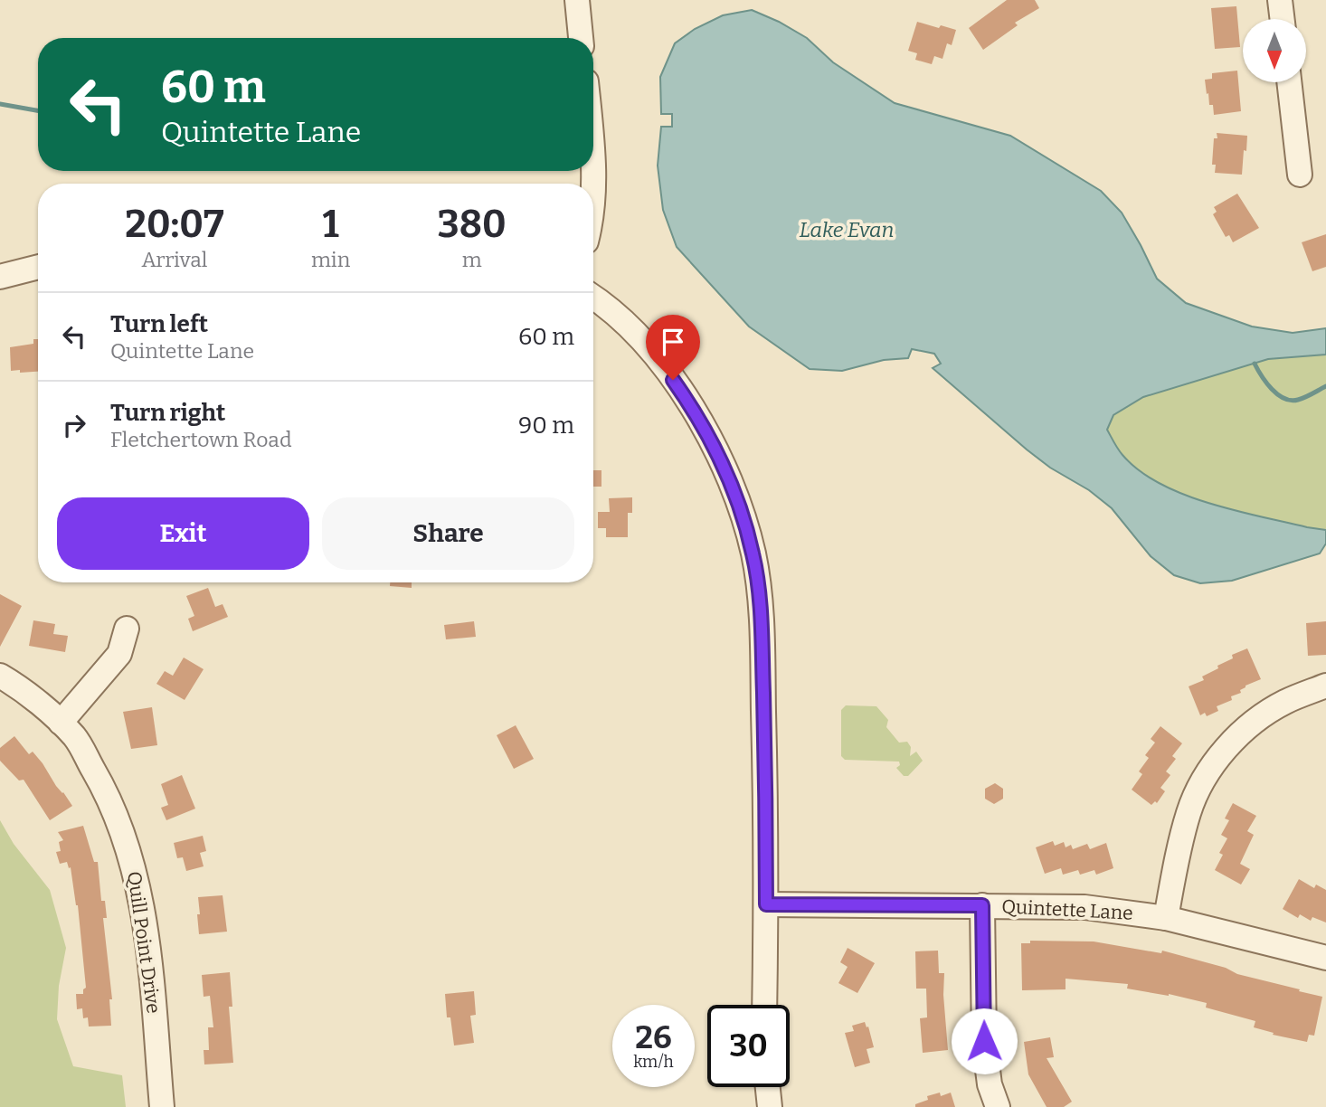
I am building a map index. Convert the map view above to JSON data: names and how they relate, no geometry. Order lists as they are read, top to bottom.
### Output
{
  "streets": {
    "street": ["Quintette Lane", "Quill Point Drive"]
  },
  "water": ["Lake Evan"],
  "north": "bottom",
  "page": {
    "turn": ["60 m", "Quintette Lane"],
    "eta": [
      "20:07",
      "Arrival",
      "1",
      "min",
      "380",
      "m"
    ],
    "list": [
      {
        "name": "Turn left",
        "note": "Quintette Lane",
        "value": "60 m"
      },
      {
        "name": "Turn right",
        "note": "Fletchertown Road",
        "value": "90 m"
      }
    ],
    "buttons": ["Exit", "Share"],
    "speed": "26 km/h",
    "limit": "30"
  }
}
